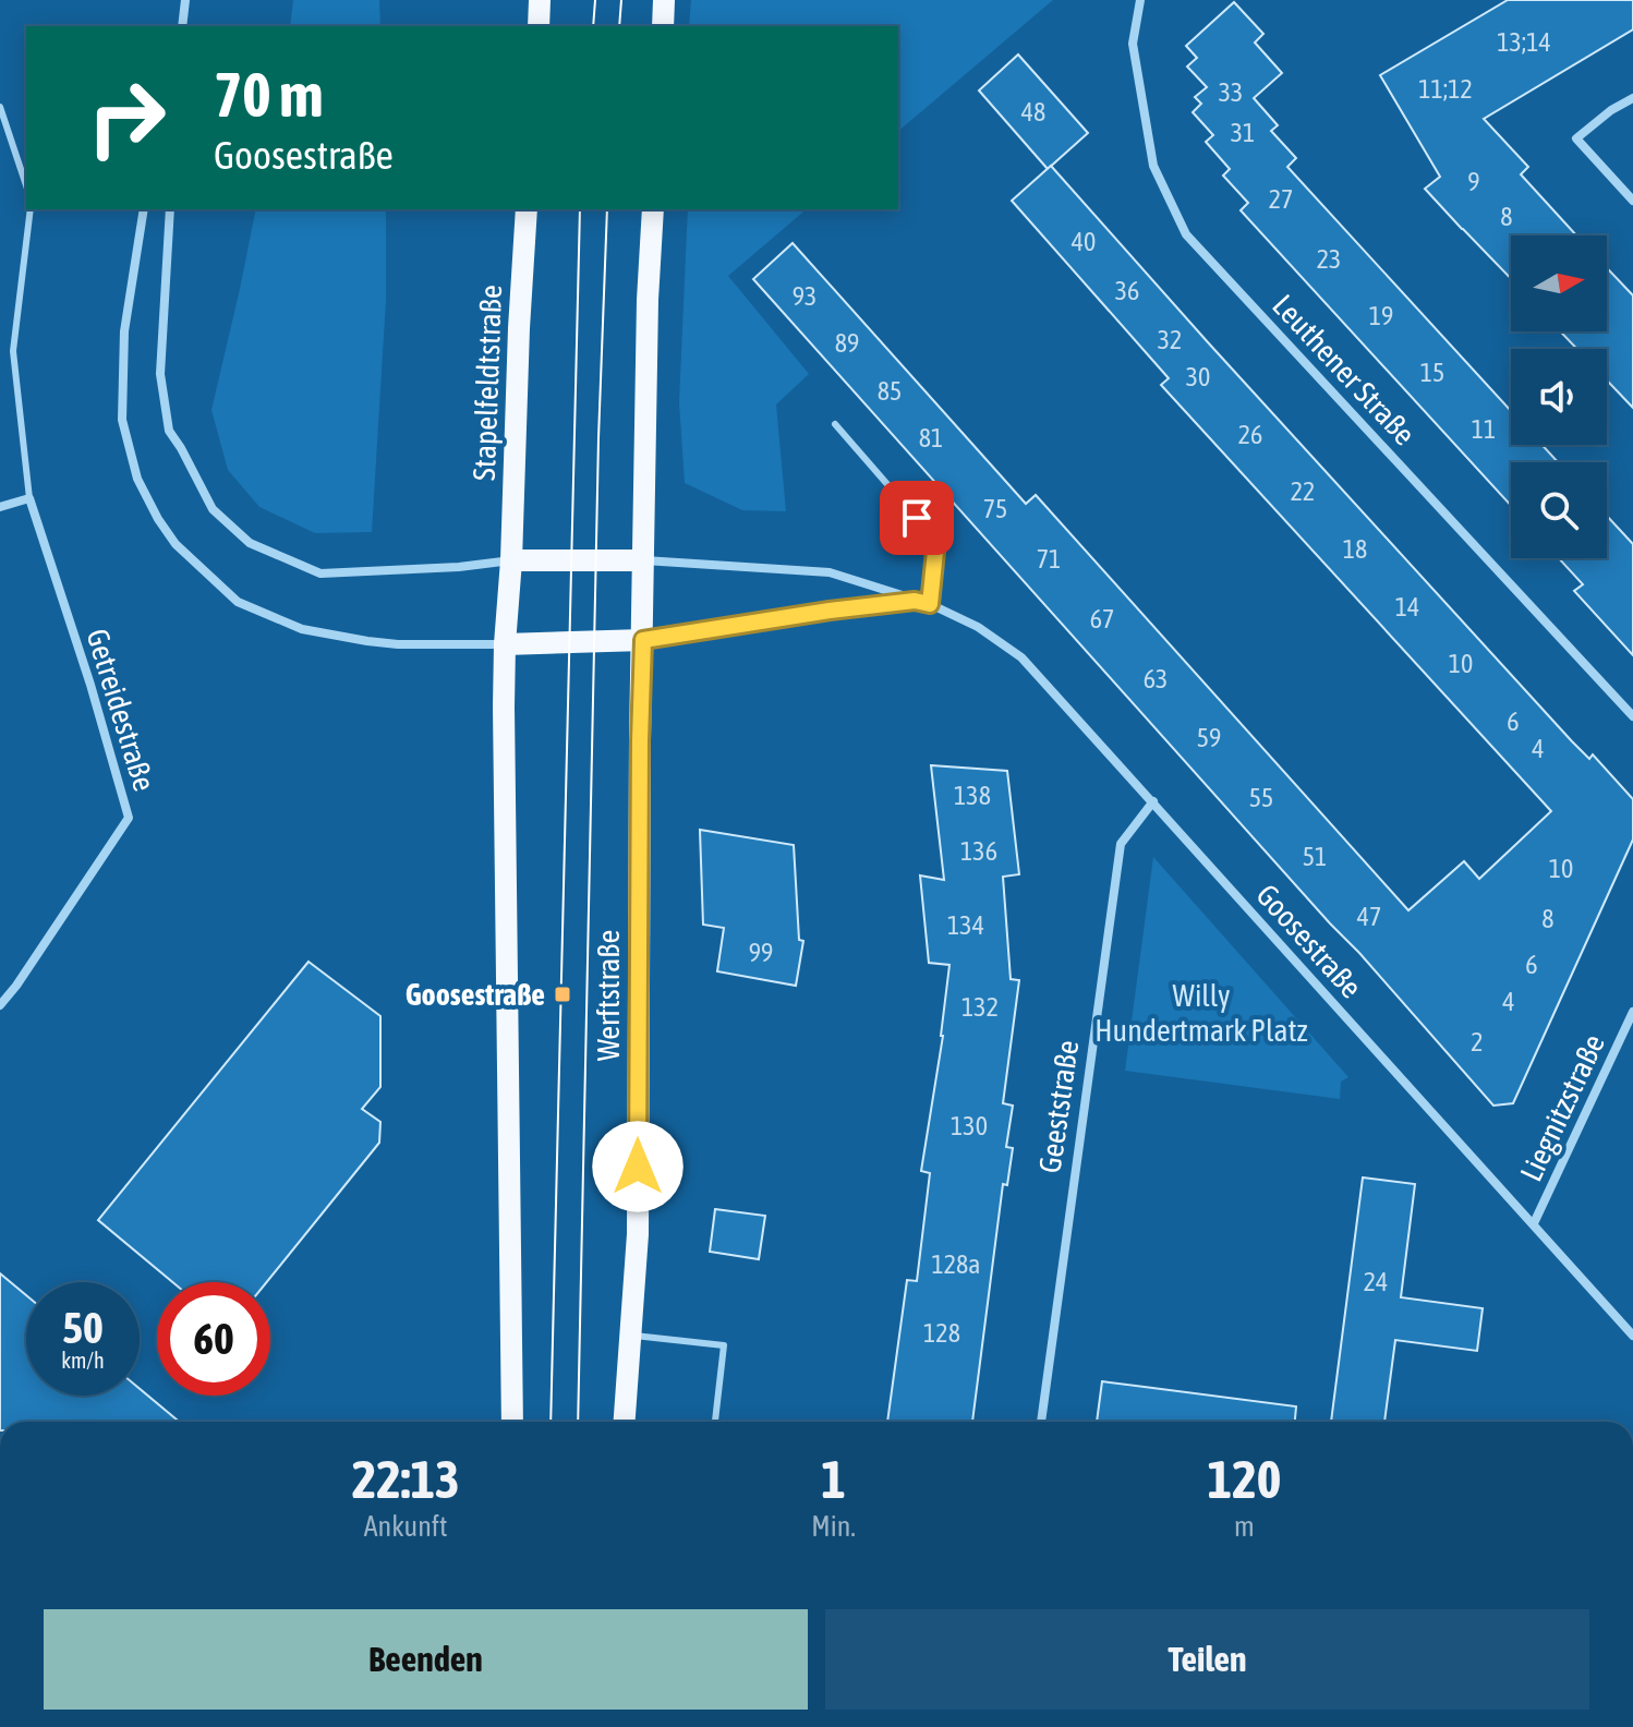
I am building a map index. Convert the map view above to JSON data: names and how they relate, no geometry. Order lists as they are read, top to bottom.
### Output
{
  "streets": {
    "main road": ["Stapelfeldtstraße", "Werftstraße"],
    "street": [
      "Leuthener Straße",
      "Getreidestraße",
      "Goosestraße",
      "Geeststraße",
      "Liegnitzstraße"
    ]
  },
  "crossings": [
    ["Goosestraße", "Werftstraße"],
    ["Goosestraße", "Geeststraße"],
    ["Goosestraße", "Liegnitzstraße"]
  ],
  "parks": ["Willy Hundertmark Platz"],
  "places": {
    "transit": ["Goosestraße"]
  },
  "house_numbers": [
    "13;14",
    "11;12",
    "33",
    "48",
    "31",
    "9",
    "27",
    "8",
    "40",
    "23",
    "36",
    "93",
    "19",
    "32",
    "89",
    "15",
    "30",
    "85",
    "11",
    "26",
    "81",
    "22",
    "75",
    "18",
    "71",
    "14",
    "67",
    "10",
    "63",
    "6",
    "59",
    "4",
    "138",
    "55",
    "136",
    "51",
    "10",
    "47",
    "8",
    "134",
    "99",
    "6",
    "4",
    "132",
    "2",
    "130",
    "128a",
    "24",
    "128"
  ],
  "north": "right",
  "page": {
    "turn": ["70 m", "Goosestraße"],
    "speed": "50 km/h",
    "limit": "60",
    "eta": [
      "22:13",
      "Ankunft",
      "1",
      "Min.",
      "120",
      "m"
    ],
    "buttons": ["Beenden", "Teilen"]
  }
}
